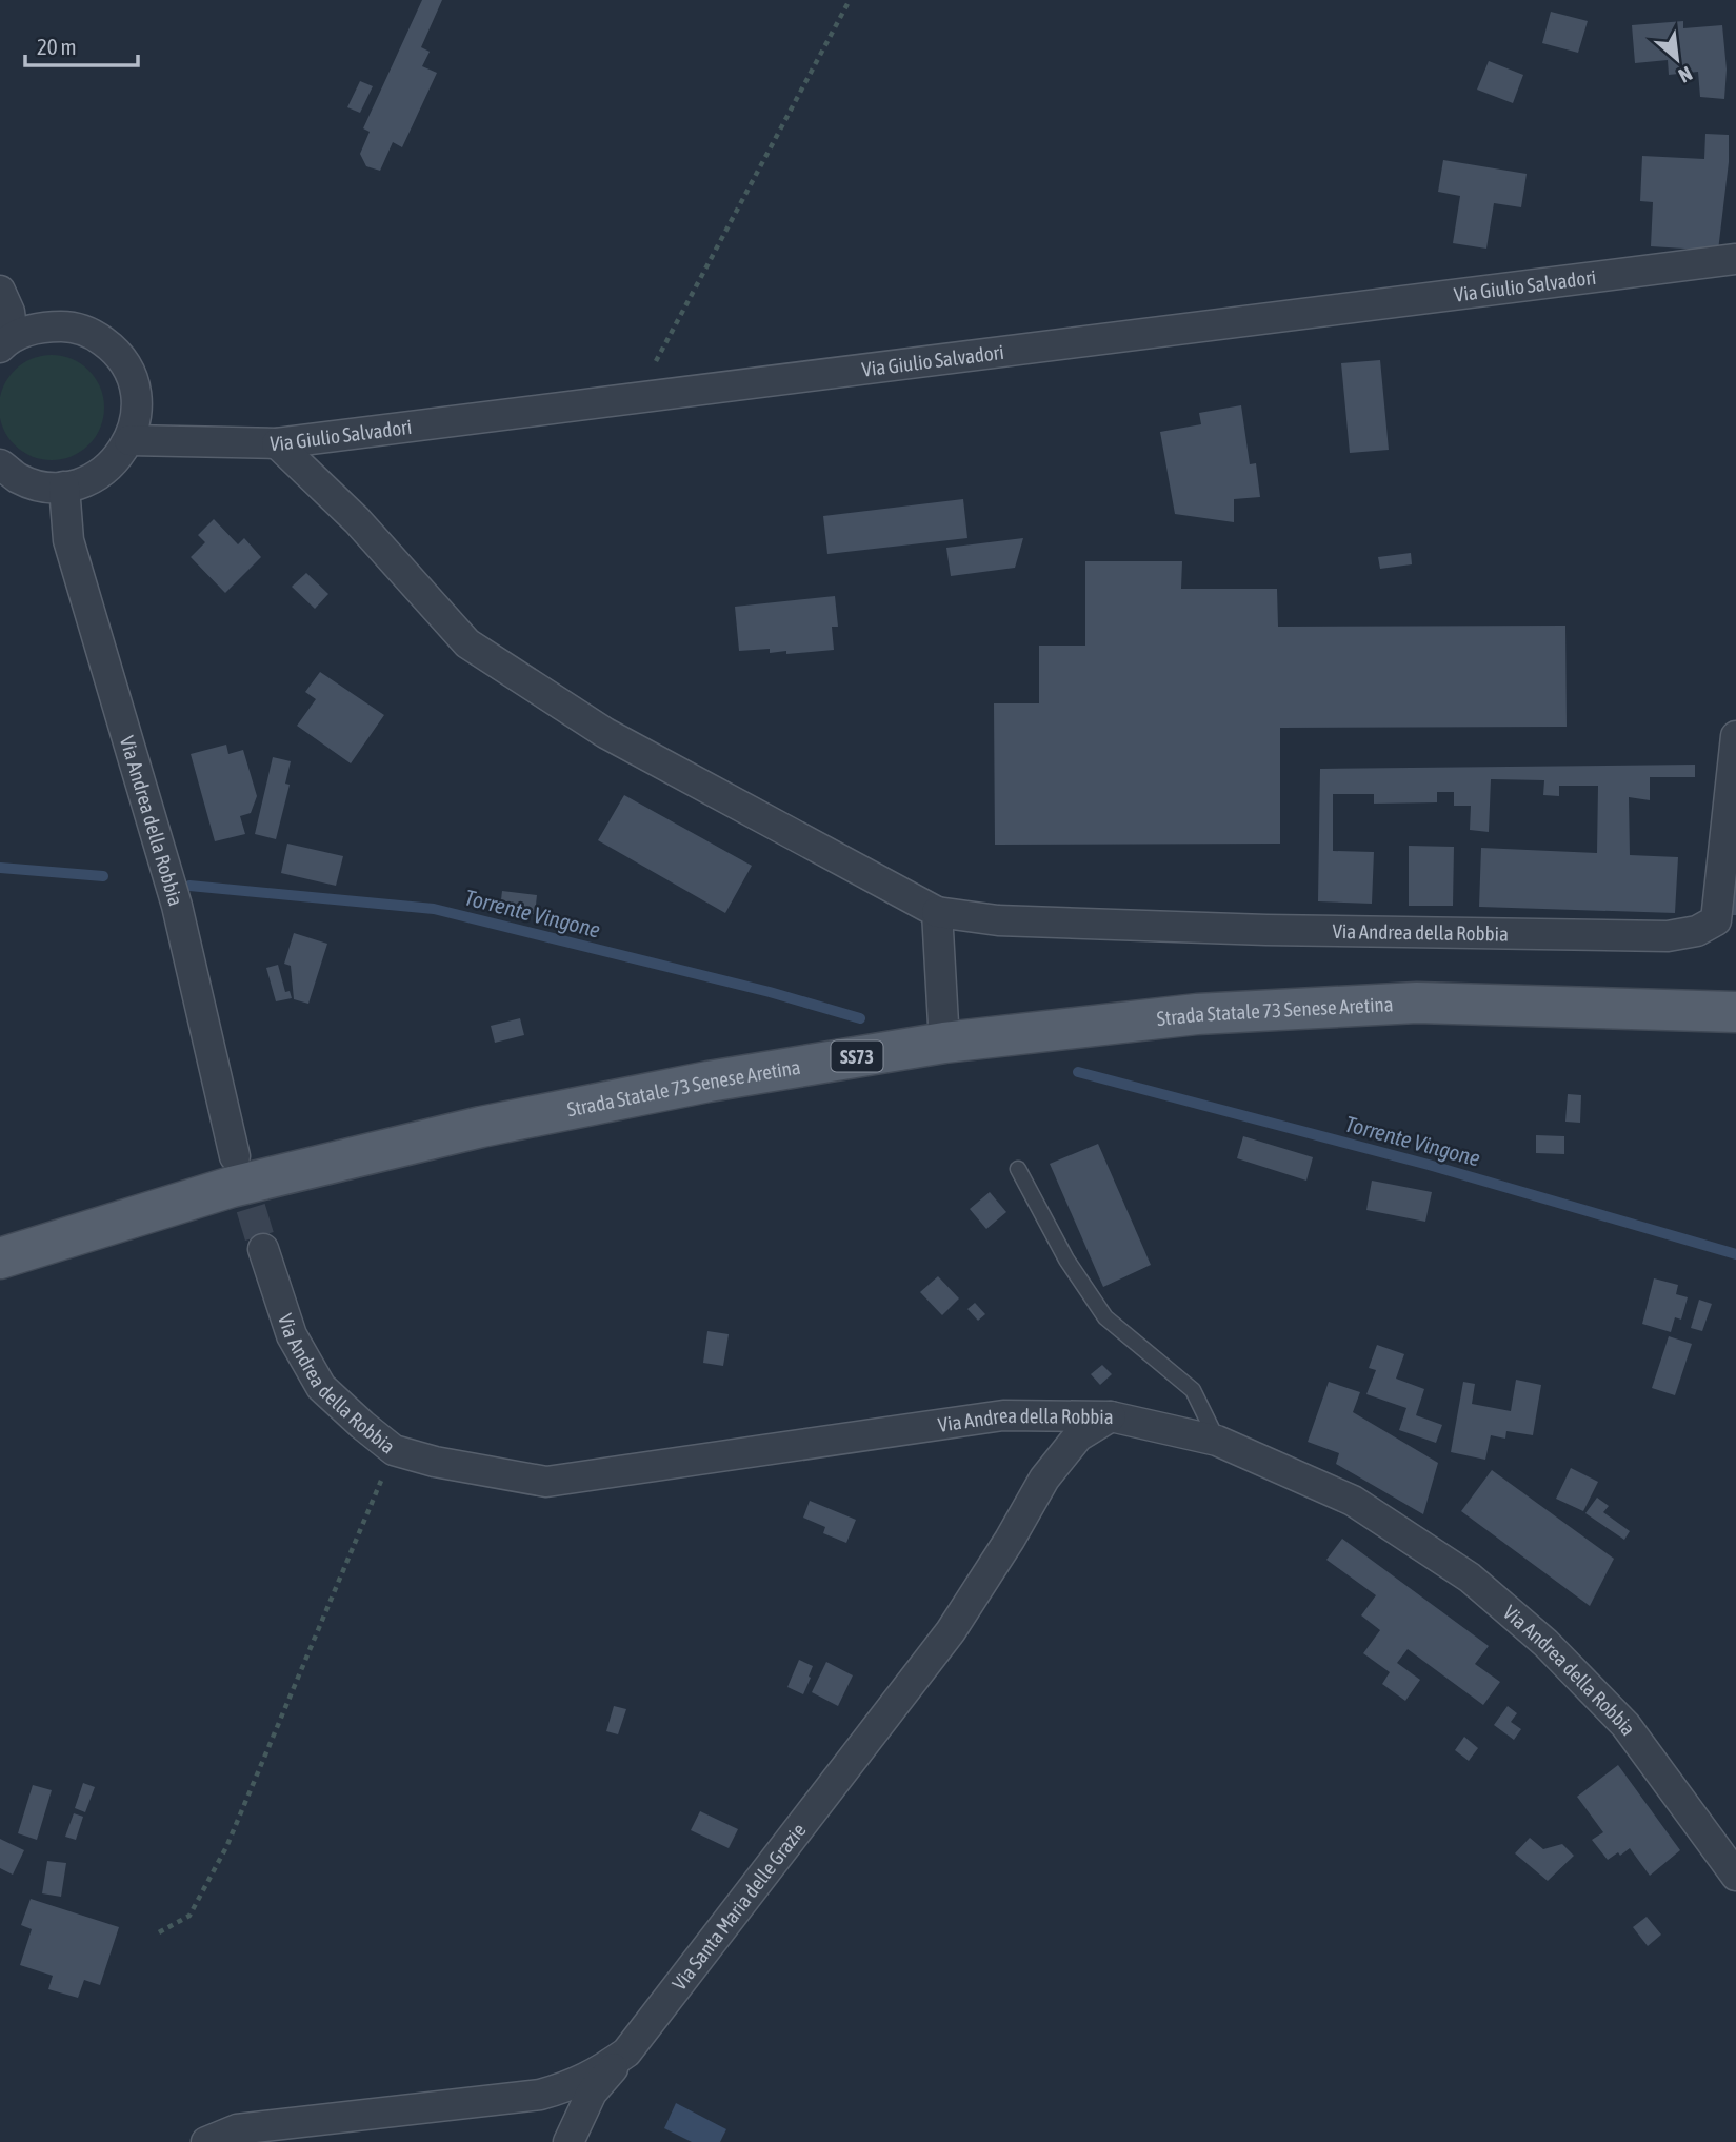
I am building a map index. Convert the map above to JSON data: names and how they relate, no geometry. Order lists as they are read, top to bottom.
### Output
{
  "streets": {
    "main road": ["Strada Statale 73 Senese Aretina", "SS73"],
    "street": ["Via Giulio Salvadori", "Via Andrea della Robbia", "Via Santa Maria delle Grazie"]
  },
  "crossings": [
    ["Via Andrea della Robbia", "Via Santa Maria delle Grazie"]
  ],
  "water": ["Torrente Vingone"],
  "scale_bar": "20 m",
  "north": "bottom right"
}
